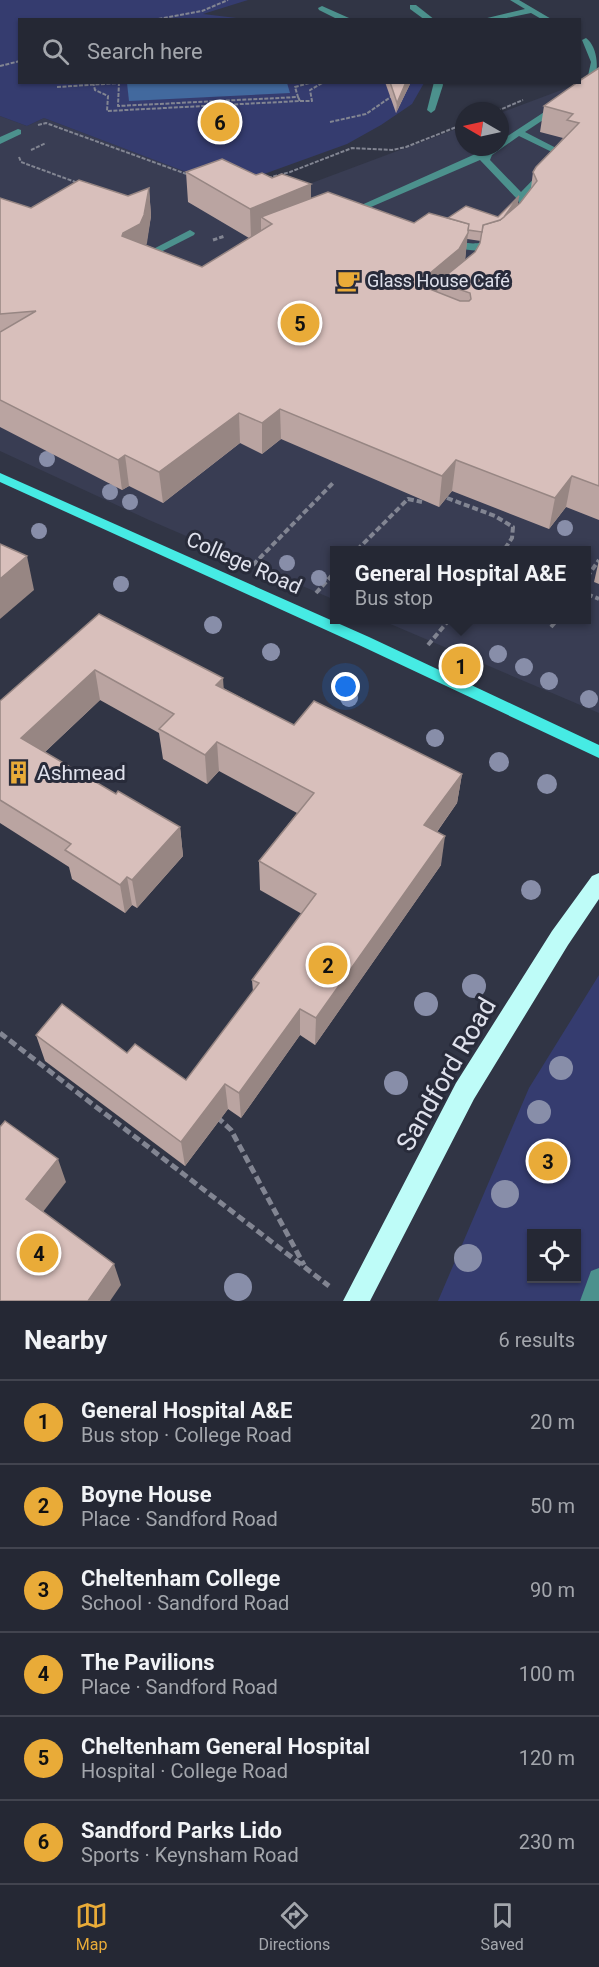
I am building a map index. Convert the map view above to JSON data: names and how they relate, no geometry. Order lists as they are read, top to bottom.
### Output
{
  "streets": {
    "highway": ["Sandford Road"],
    "main road": ["College Road"]
  },
  "places": {
    "cafe": ["Glass House Café"],
    "building": ["Ashmead"]
  },
  "north": "left",
  "page": {
    "search": "Search here",
    "pins": [
      "6",
      "5",
      "1",
      "2",
      "3",
      "4"
    ],
    "popup": ["General Hospital A&E", "Bus stop"],
    "heading": ["Nearby", "6 results"],
    "list": [
      {
        "mark": "1",
        "name": "General Hospital A&E",
        "note": "Bus stop · College Road",
        "value": "20 m"
      },
      {
        "mark": "2",
        "name": "Boyne House",
        "note": "Place · Sandford Road",
        "value": "50 m"
      },
      {
        "mark": "3",
        "name": "Cheltenham College",
        "note": "School · Sandford Road",
        "value": "90 m"
      },
      {
        "mark": "4",
        "name": "The Pavilions",
        "note": "Place · Sandford Road",
        "value": "100 m"
      },
      {
        "mark": "5",
        "name": "Cheltenham General Hospital",
        "note": "Hospital · College Road",
        "value": "120 m"
      },
      {
        "mark": "6",
        "name": "Sandford Parks Lido",
        "note": "Sports · Keynsham Road",
        "value": "230 m"
      }
    ],
    "nav": ["Map", "Directions", "Saved"]
  }
}
